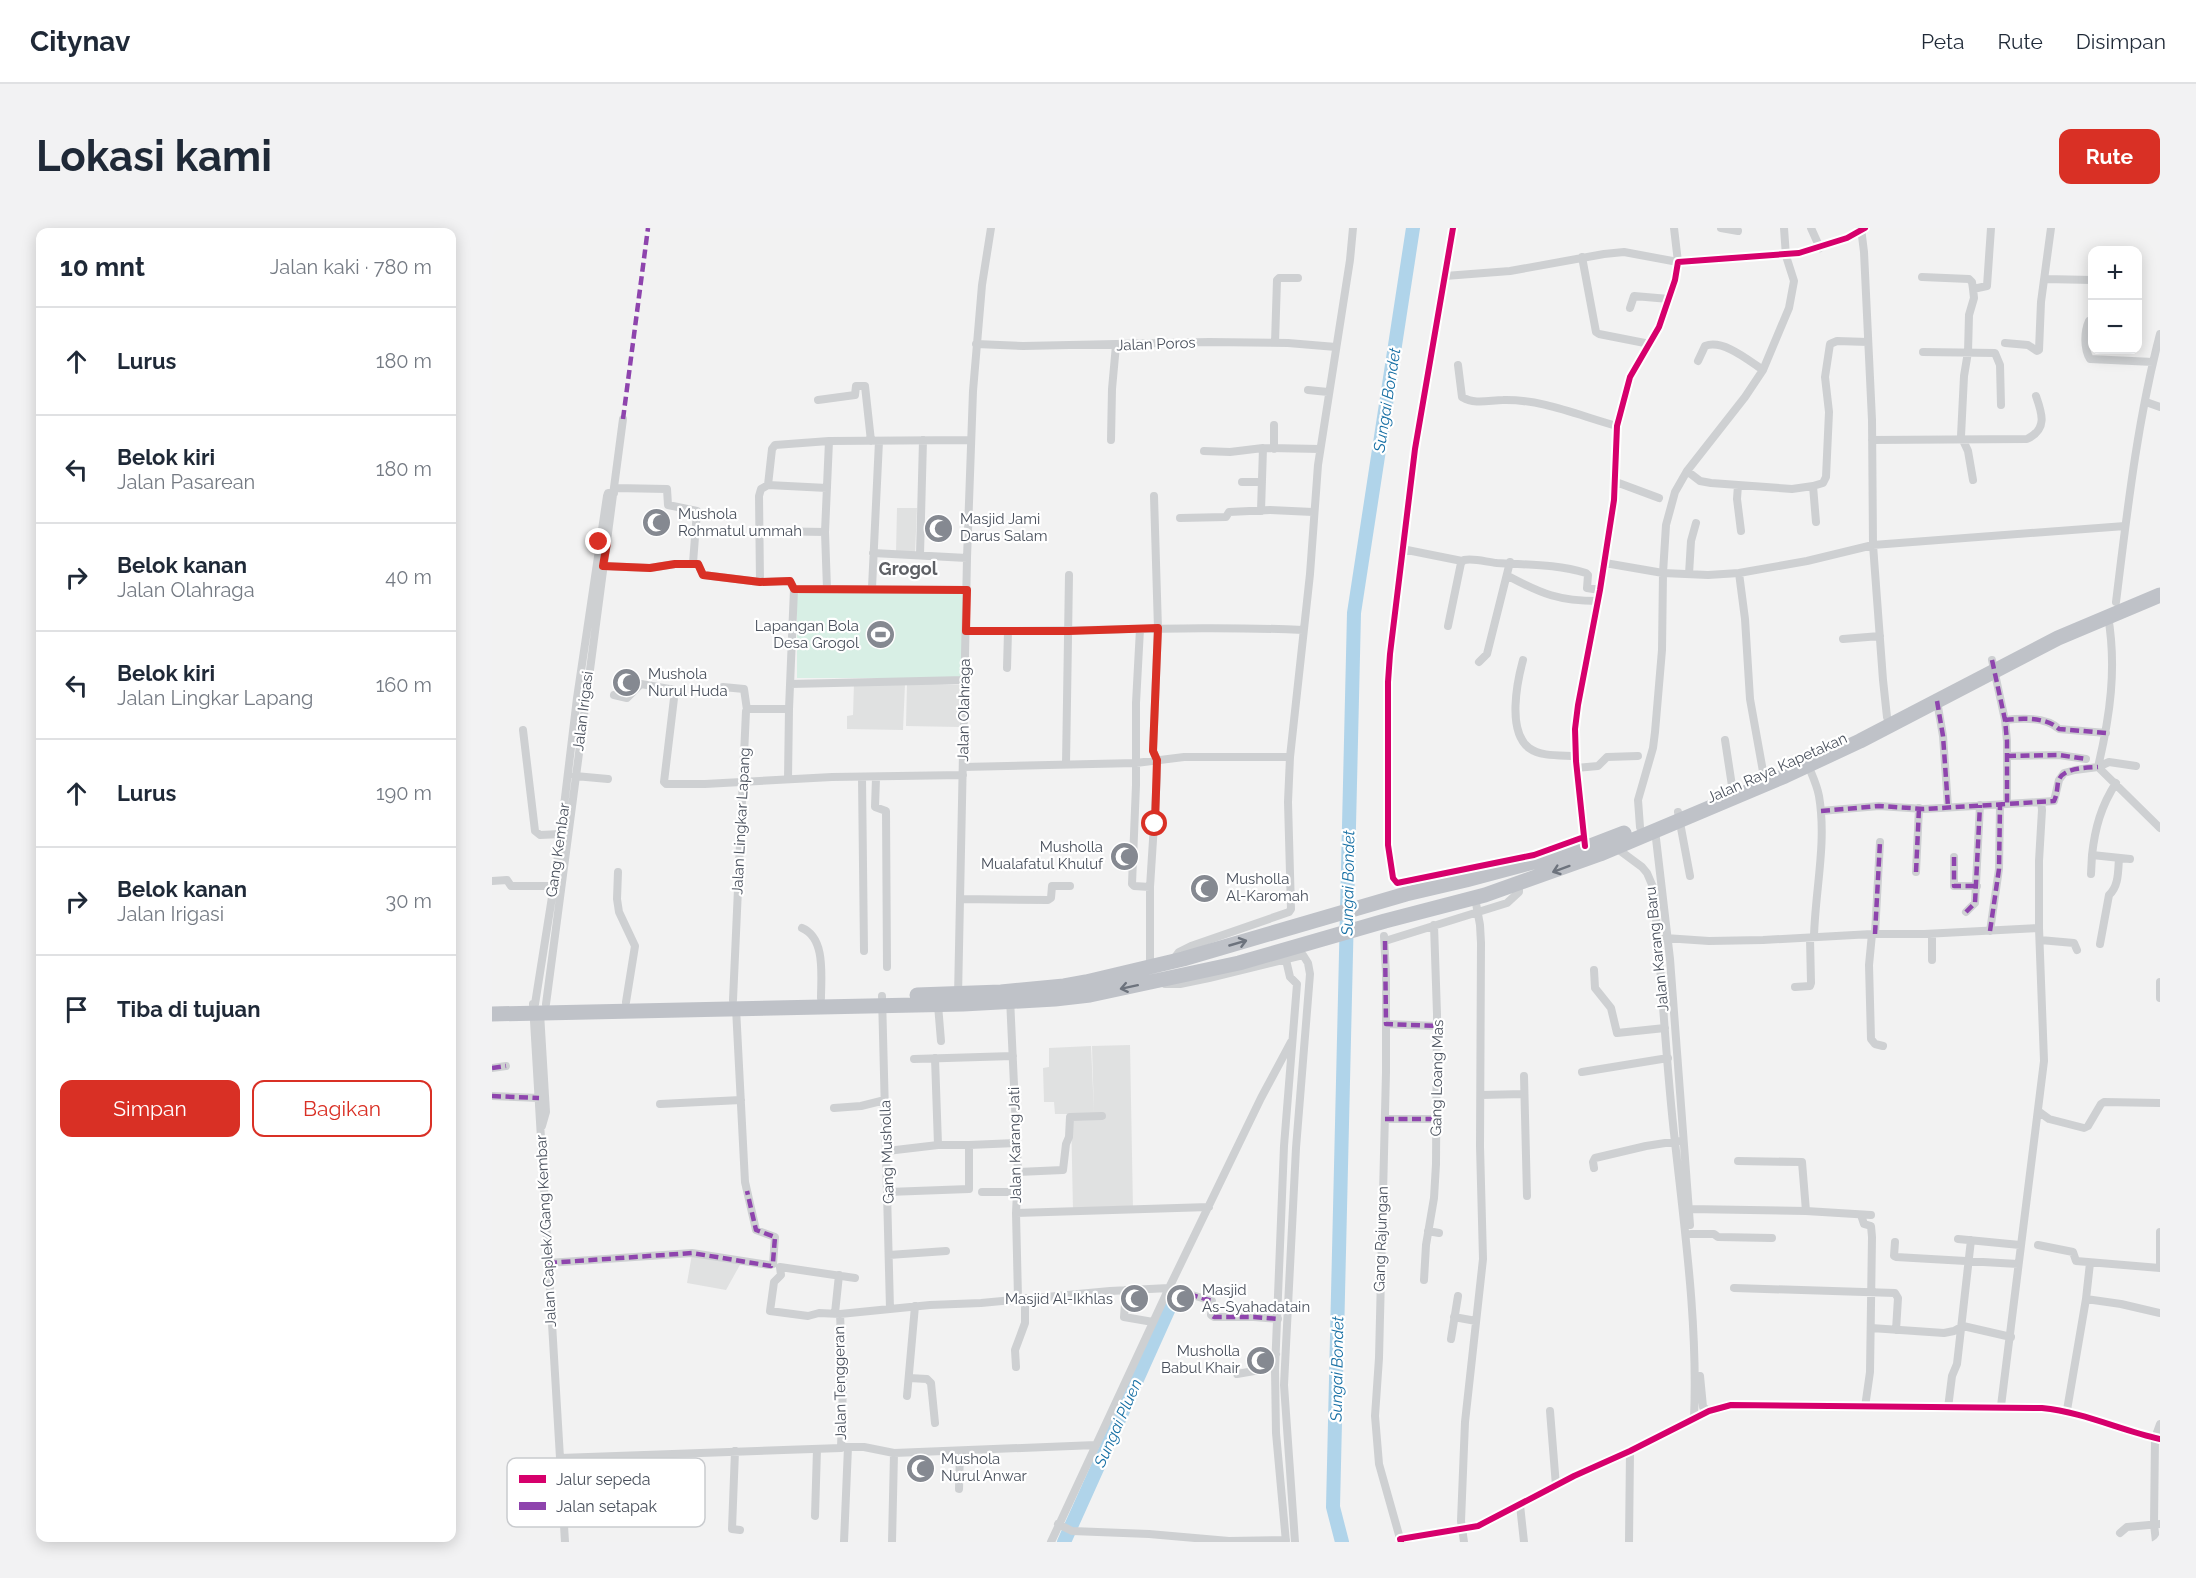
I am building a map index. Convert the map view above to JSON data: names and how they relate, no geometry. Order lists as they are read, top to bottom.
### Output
{
  "streets": {
    "highway": ["Jalan Raya Kapetakan"],
    "street": [
      "Jalan Poros",
      "Jalan Olahraga",
      "Jalan Irigasi",
      "Jalan Lingkar Lapang",
      "Gang Kembar",
      "Jalan Karang Baru",
      "Gang Loang Mas",
      "Jalan Karang Jati",
      "Gang Musholla",
      "Jalan Caplek/Gang Kembar",
      "Gang Rajungan",
      "Jalan Tenggeran"
    ]
  },
  "crossings": [
    ["Jalan Poros", "Jalan Olahraga"],
    ["Jalan Irigasi", "Gang Kembar"],
    ["Jalan Irigasi", "Jalan Caplek/Gang Kembar"],
    ["Jalan Raya Kapetakan", "Jalan Karang Baru"],
    ["Jalan Lingkar Lapang", "Jalan Caplek/Gang Kembar"],
    ["Gang Kembar", "Jalan Caplek/Gang Kembar"],
    ["Jalan Caplek/Gang Kembar", "Jalan Tenggeran"]
  ],
  "districts": ["Grogol"],
  "water": ["Sungai Bondet", "Sungai Pluen"],
  "places": {
    "mosque": [
      "Mushola Rohmatul ummah",
      "Masjid Jami Darus Salam",
      "Mushola Nurul Huda",
      "Musholla Mualafatul Khuluf",
      "Musholla Al-Karomah",
      "Masjid Al-Ikhlas",
      "Masjid As-Syahadatain",
      "Musholla Babul Khair",
      "Mushola Nurul Anwar"
    ],
    "sports": ["Lapangan Bola Desa Grogol"]
  },
  "legend": ["Jalur sepeda", "Jalan setapak"],
  "page": {
    "header": "Citynav",
    "nav": ["Peta", "Rute", "Disimpan"],
    "buttons": [
      "Rute",
      ["Simpan", "Bagikan"]
    ],
    "title": "Lokasi kami",
    "heading": ["10 mnt", "Jalan kaki · 780 m"],
    "map_buttons": ["+", "−"],
    "list": [
      ["Lurus", "180 m"],
      ["Belok kiri", "Jalan Pasarean", "180 m"],
      ["Belok kanan", "Jalan Olahraga", "40 m"],
      ["Belok kiri", "Jalan Lingkar Lapang", "160 m"],
      ["Lurus", "190 m"],
      ["Belok kanan", "Jalan Irigasi", "30 m"],
      "Tiba di tujuan"
    ]
  }
}
